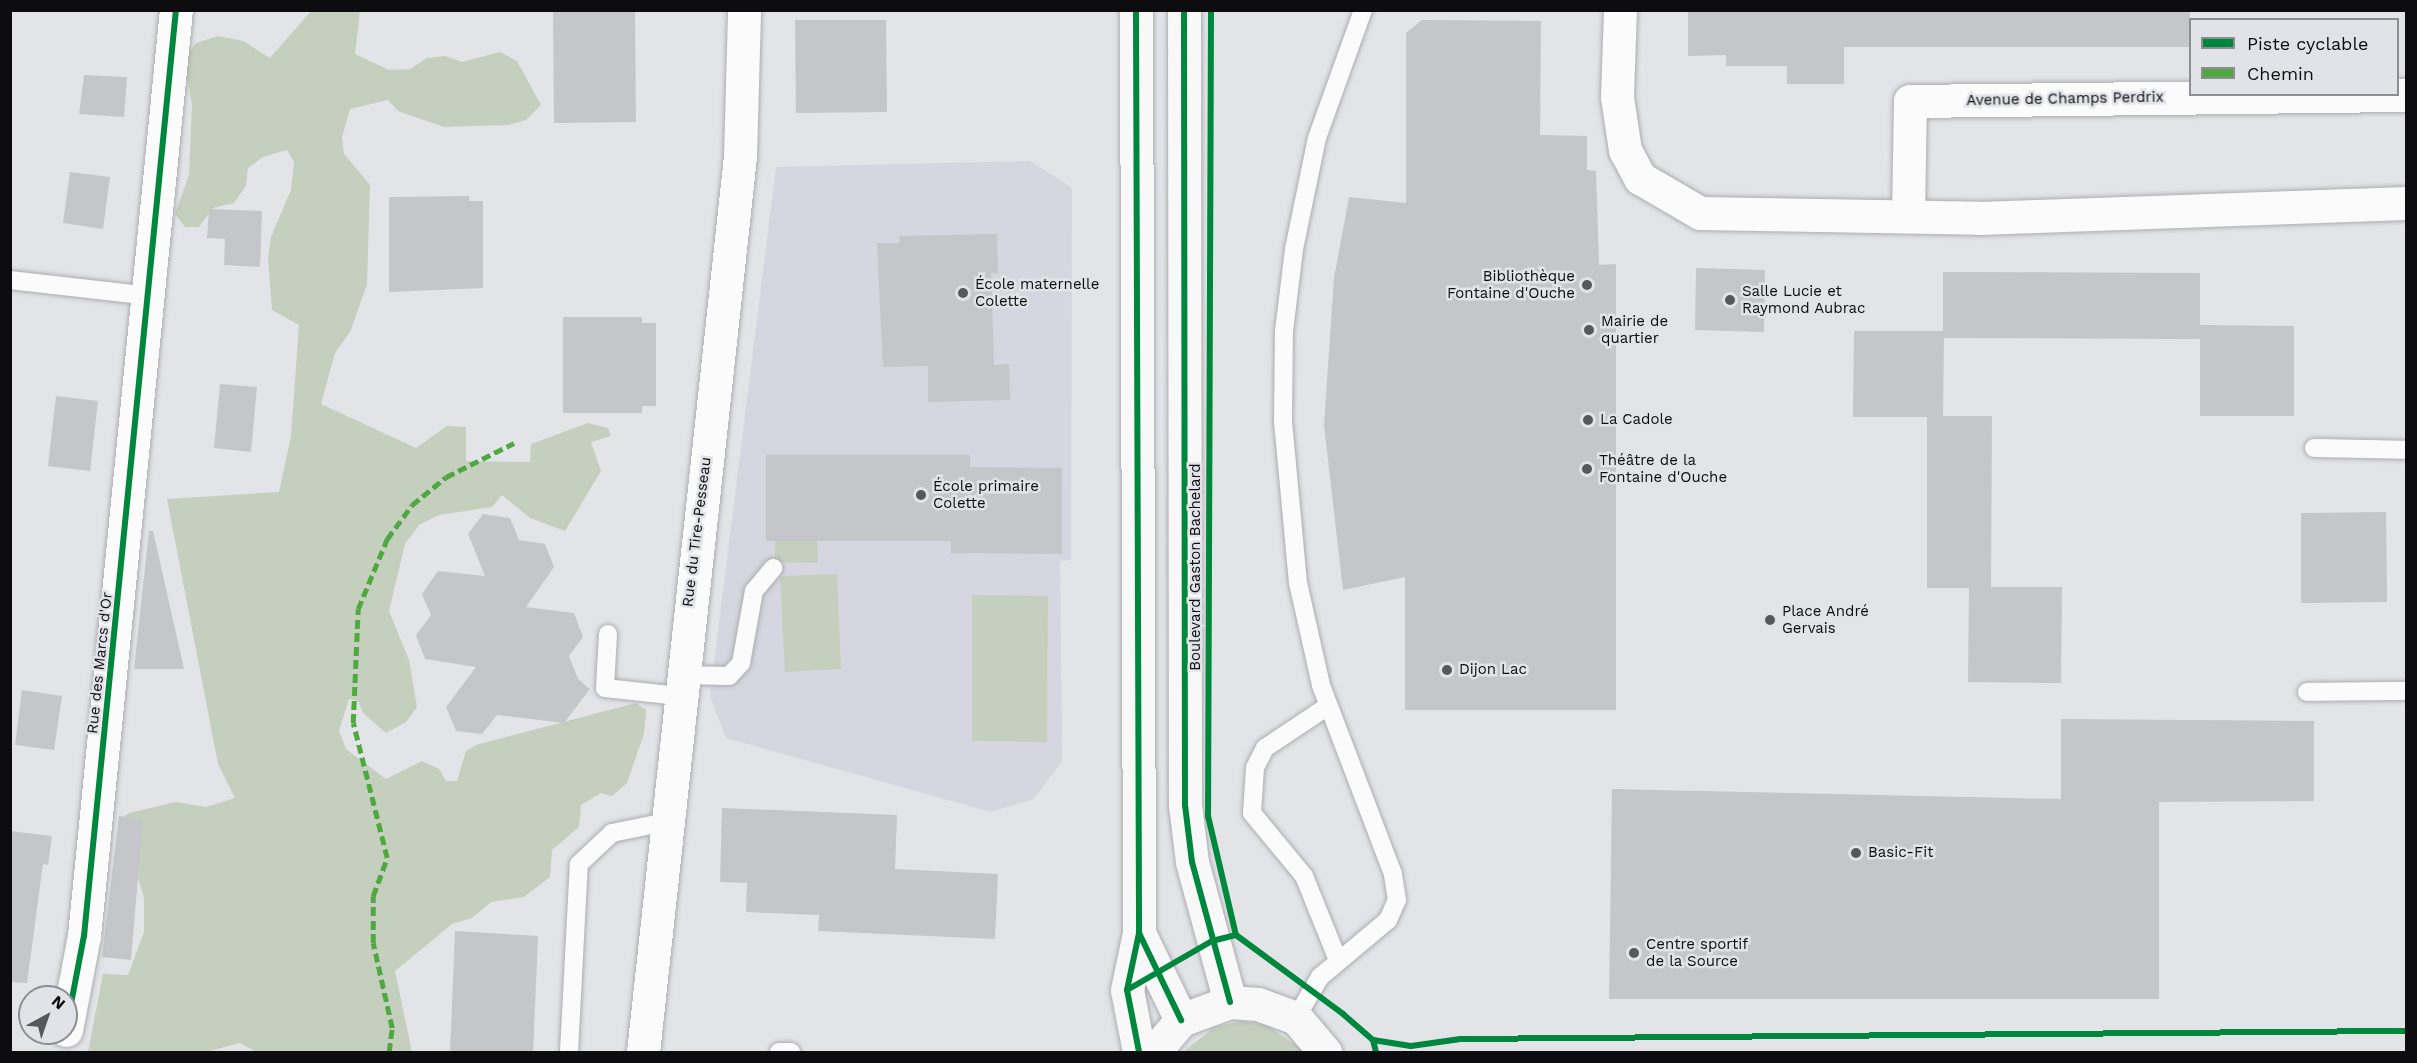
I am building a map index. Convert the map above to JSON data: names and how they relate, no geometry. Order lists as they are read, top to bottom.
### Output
{
  "streets": {
    "street": [
      "Avenue de Champs Perdrix",
      "Rue du Tire-Pesseau",
      "Boulevard Gaston Bachelard",
      "Rue des Marcs d'Or"
    ]
  },
  "places": [
    "Bibliothèque Fontaine d'Ouche",
    "École maternelle Colette",
    "Salle Lucie et Raymond Aubrac",
    "Mairie de quartier",
    "La Cadole",
    "Théâtre de la Fontaine d'Ouche",
    "École primaire Colette",
    "Place André Gervais",
    "Dijon Lac",
    "Basic-Fit",
    "Centre sportif de la Source"
  ],
  "legend": ["Piste cyclable", "Chemin"],
  "north": "top right"
}
